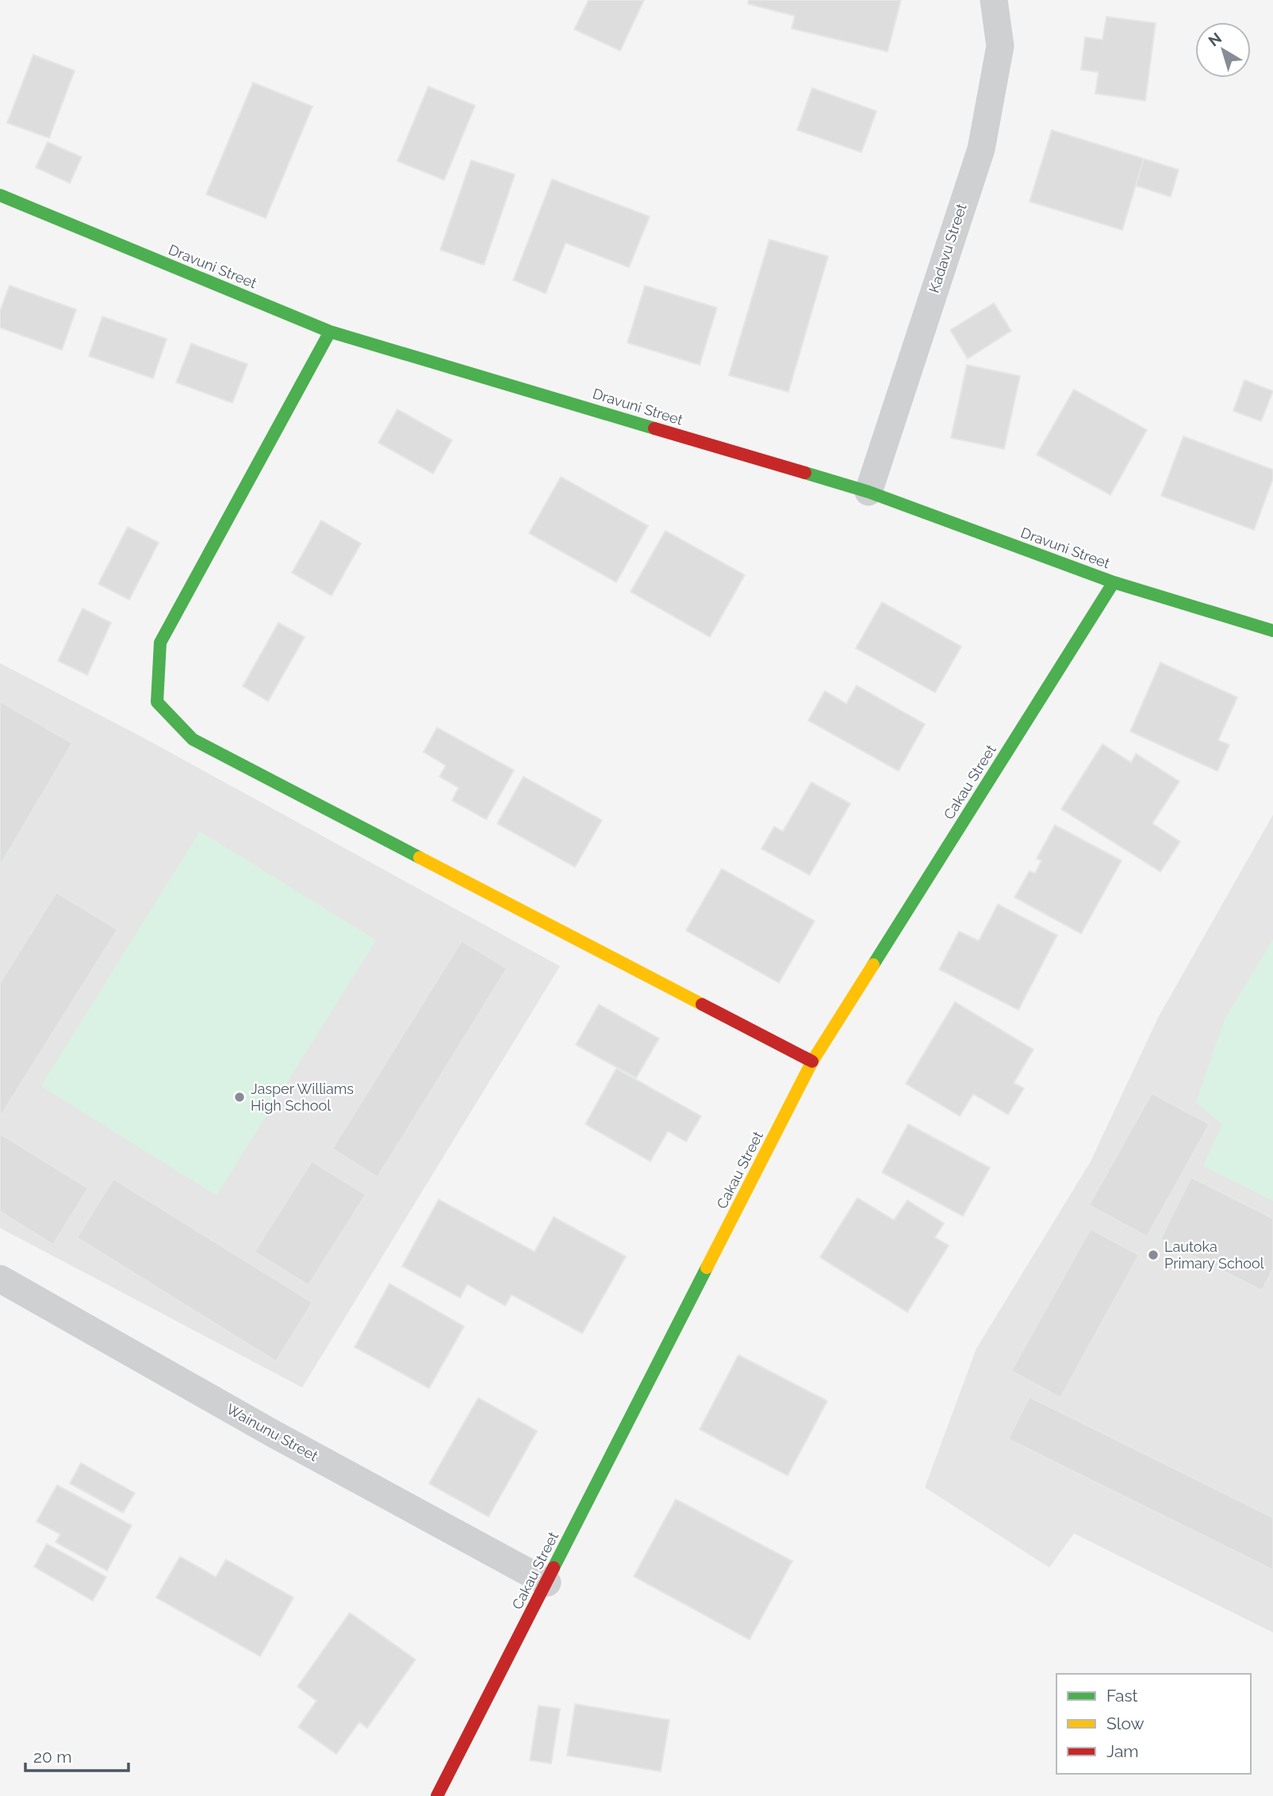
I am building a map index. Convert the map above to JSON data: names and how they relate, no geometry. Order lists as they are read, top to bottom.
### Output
{
  "streets": {
    "main road": ["Dravuni Street", "Cakau Street"],
    "street": ["Kadavu Street", "Wainunu Street"]
  },
  "crossings": [
    ["Kadavu Street", "Dravuni Street"],
    ["Dravuni Street", "Cakau Street"],
    ["Cakau Street", "Wainunu Street"]
  ],
  "places": ["Jasper Williams High School", "Lautoka Primary School"],
  "legend": ["Fast", "Slow", "Jam"],
  "scale_bar": "20 m",
  "north": "top left"
}
